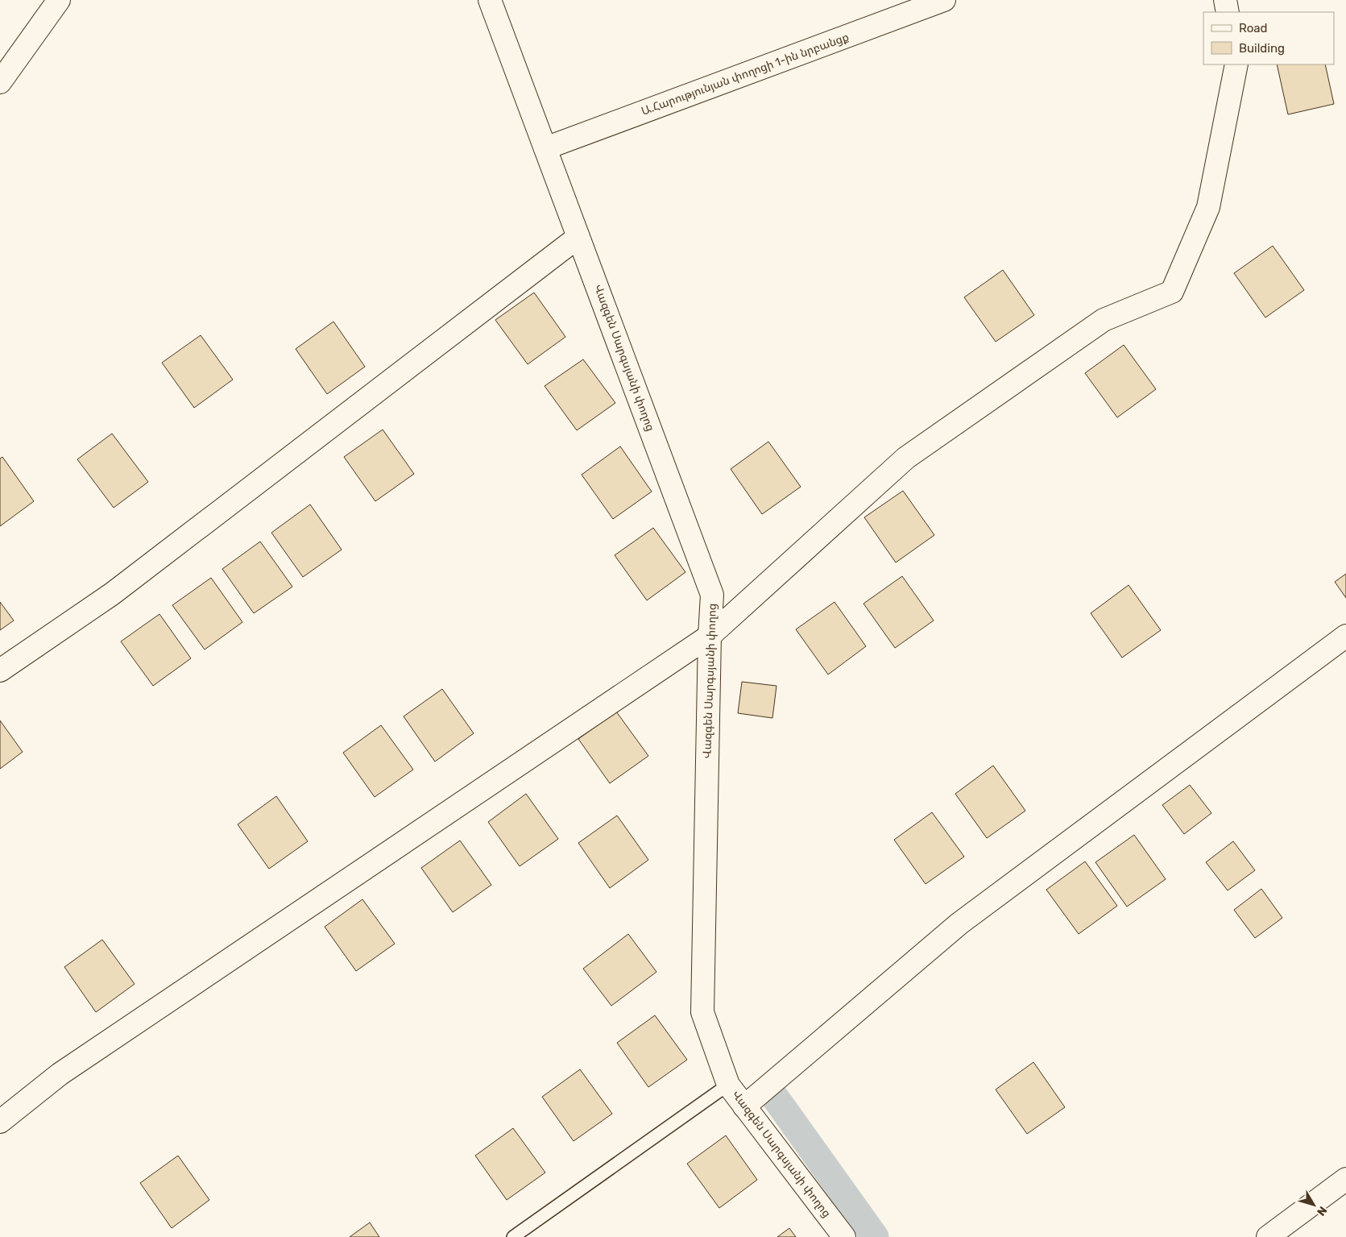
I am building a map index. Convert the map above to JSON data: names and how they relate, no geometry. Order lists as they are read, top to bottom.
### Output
{
  "streets": {
    "street": ["Ա.Հարությունյան փողոցի 1-ին նրբանցք", "Վազգեն Սարգսյանի փողոց"]
  },
  "crossings": [
    ["Ա.Հարությունյան փողոցի 1-ին նրբանցք", "Վազգեն Սարգսյանի փողոց"]
  ],
  "legend": ["Road", "Building"],
  "north": "bottom right"
}
